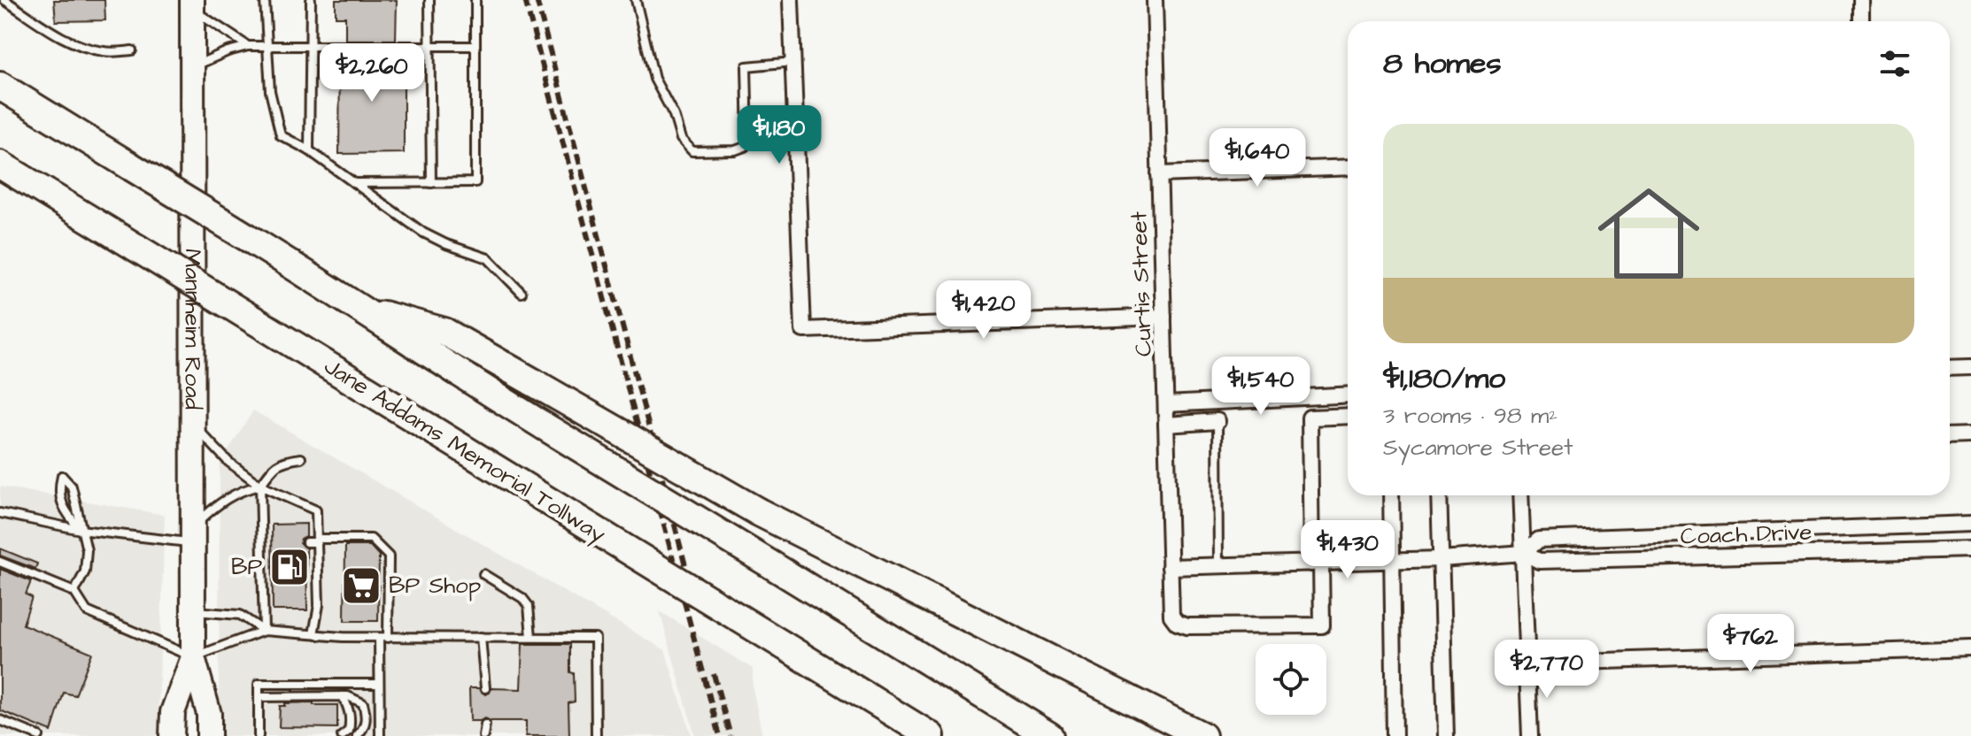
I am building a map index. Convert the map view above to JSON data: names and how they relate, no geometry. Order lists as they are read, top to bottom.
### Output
{
  "streets": {
    "highway": ["Jane Addams Memorial Tollway"],
    "main road": ["Mannheim Road"],
    "street": ["Curtis Street", "Coach Drive"]
  },
  "crossings": [
    ["Curtis Street", "Coach Drive"]
  ],
  "places": {
    "fuel station": ["BP"],
    "supermarket": ["BP Shop"]
  },
  "page": {
    "heading": "8 homes",
    "price": [
      "$2,260",
      "$1,180",
      "$1,640",
      "$1,420",
      "$1,540",
      "$1,430",
      "$762",
      "$2,770"
    ],
    "list": [
      {
        "name": "$1,180/mo",
        "note": "3 rooms · 98 m² · Sycamore Street"
      }
    ]
  }
}
